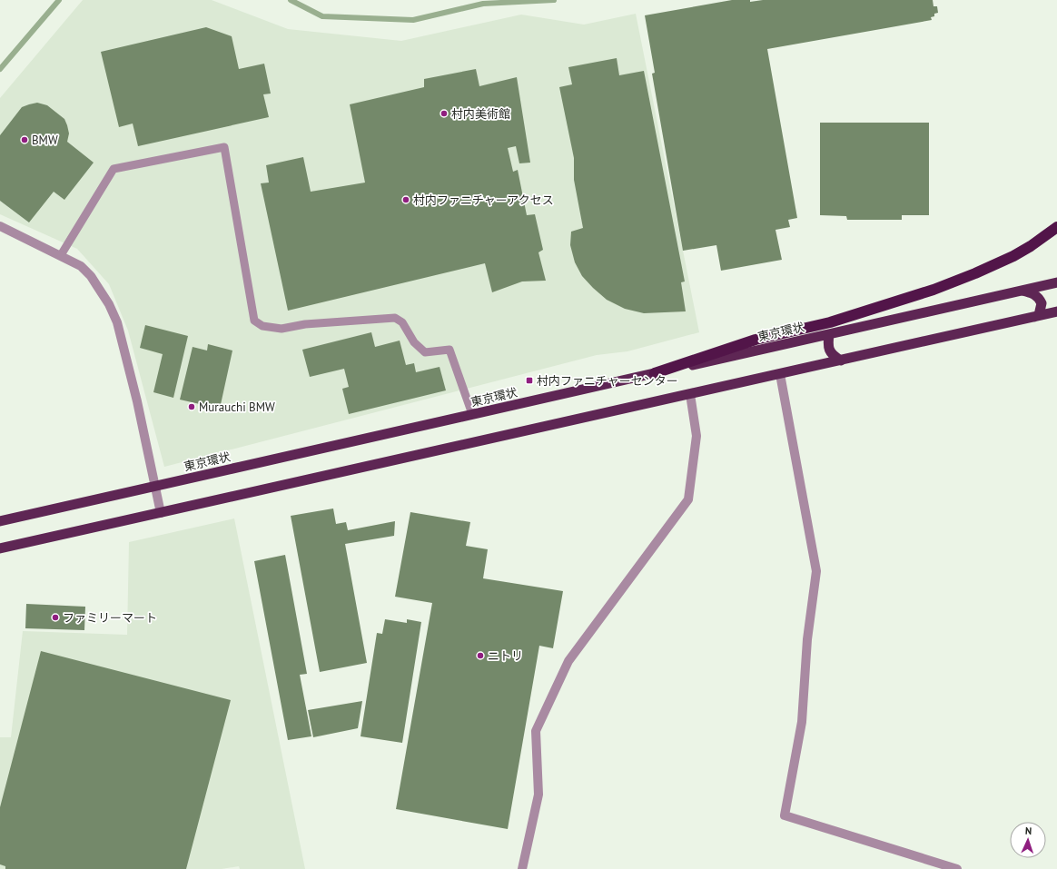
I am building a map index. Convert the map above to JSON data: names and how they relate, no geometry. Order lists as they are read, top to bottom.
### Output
{
  "streets": {
    "highway": ["東京環状"]
  },
  "places": {
    "other": [
      "村内美術館",
      "BMW",
      "村内ファニチャーアクセス",
      "Murauchi BMW",
      "ファミリーマート",
      "ニトリ"
    ],
    "transit": ["村内ファニチャーセンター"]
  },
  "north": "top"
}
